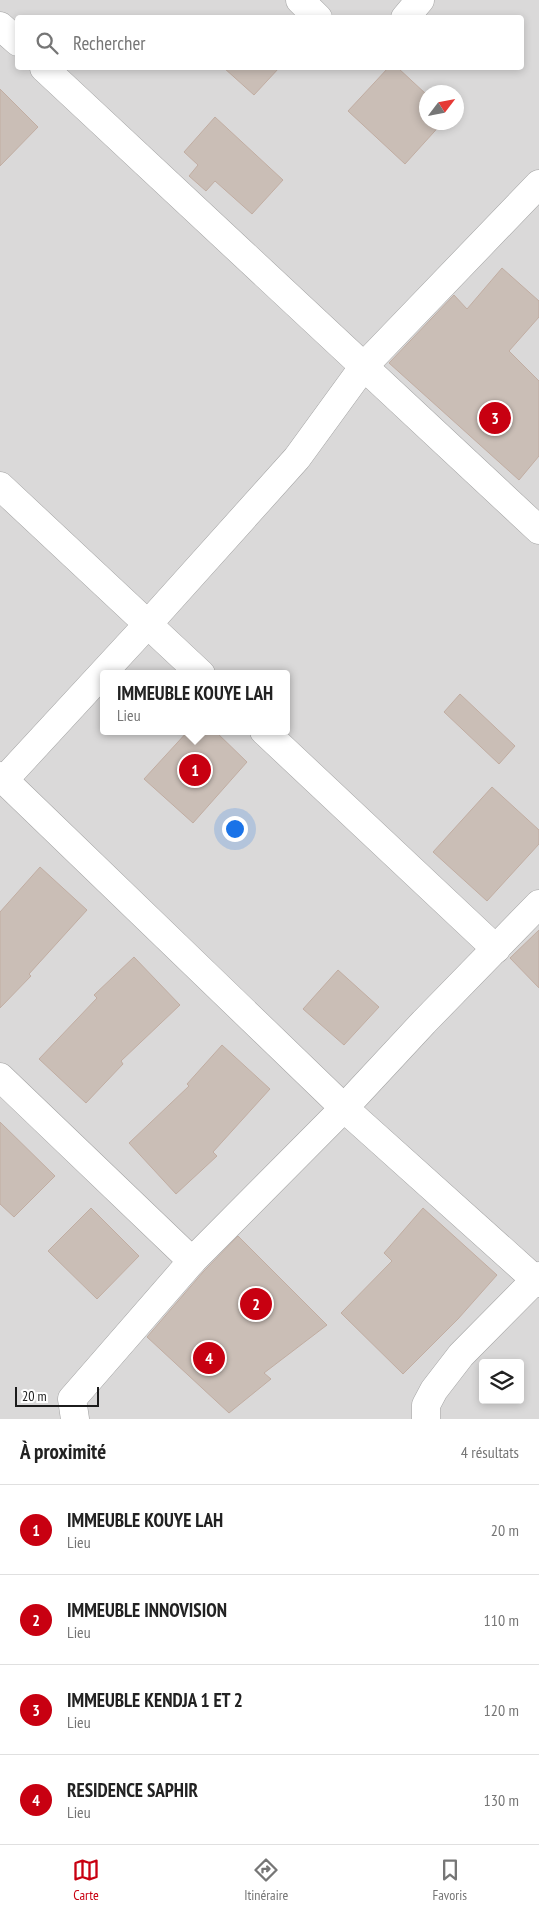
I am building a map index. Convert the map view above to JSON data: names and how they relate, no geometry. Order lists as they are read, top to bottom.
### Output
{
  "scale_bar": "20 m",
  "north": "top right",
  "page": {
    "search": "Rechercher",
    "pins": [
      "3",
      "1",
      "2",
      "4"
    ],
    "popup": ["IMMEUBLE KOUYE LAH", "Lieu"],
    "scale": "20 m",
    "heading": ["À proximité", "4 résultats"],
    "list": [
      {
        "mark": "1",
        "name": "IMMEUBLE KOUYE LAH",
        "note": "Lieu",
        "value": "20 m"
      },
      {
        "mark": "2",
        "name": "IMMEUBLE INNOVISION",
        "note": "Lieu",
        "value": "110 m"
      },
      {
        "mark": "3",
        "name": "IMMEUBLE KENDJA 1 ET 2",
        "note": "Lieu",
        "value": "120 m"
      },
      {
        "mark": "4",
        "name": "RESIDENCE SAPHIR",
        "note": "Lieu",
        "value": "130 m"
      }
    ],
    "nav": ["Carte", "Itinéraire", "Favoris"]
  }
}
